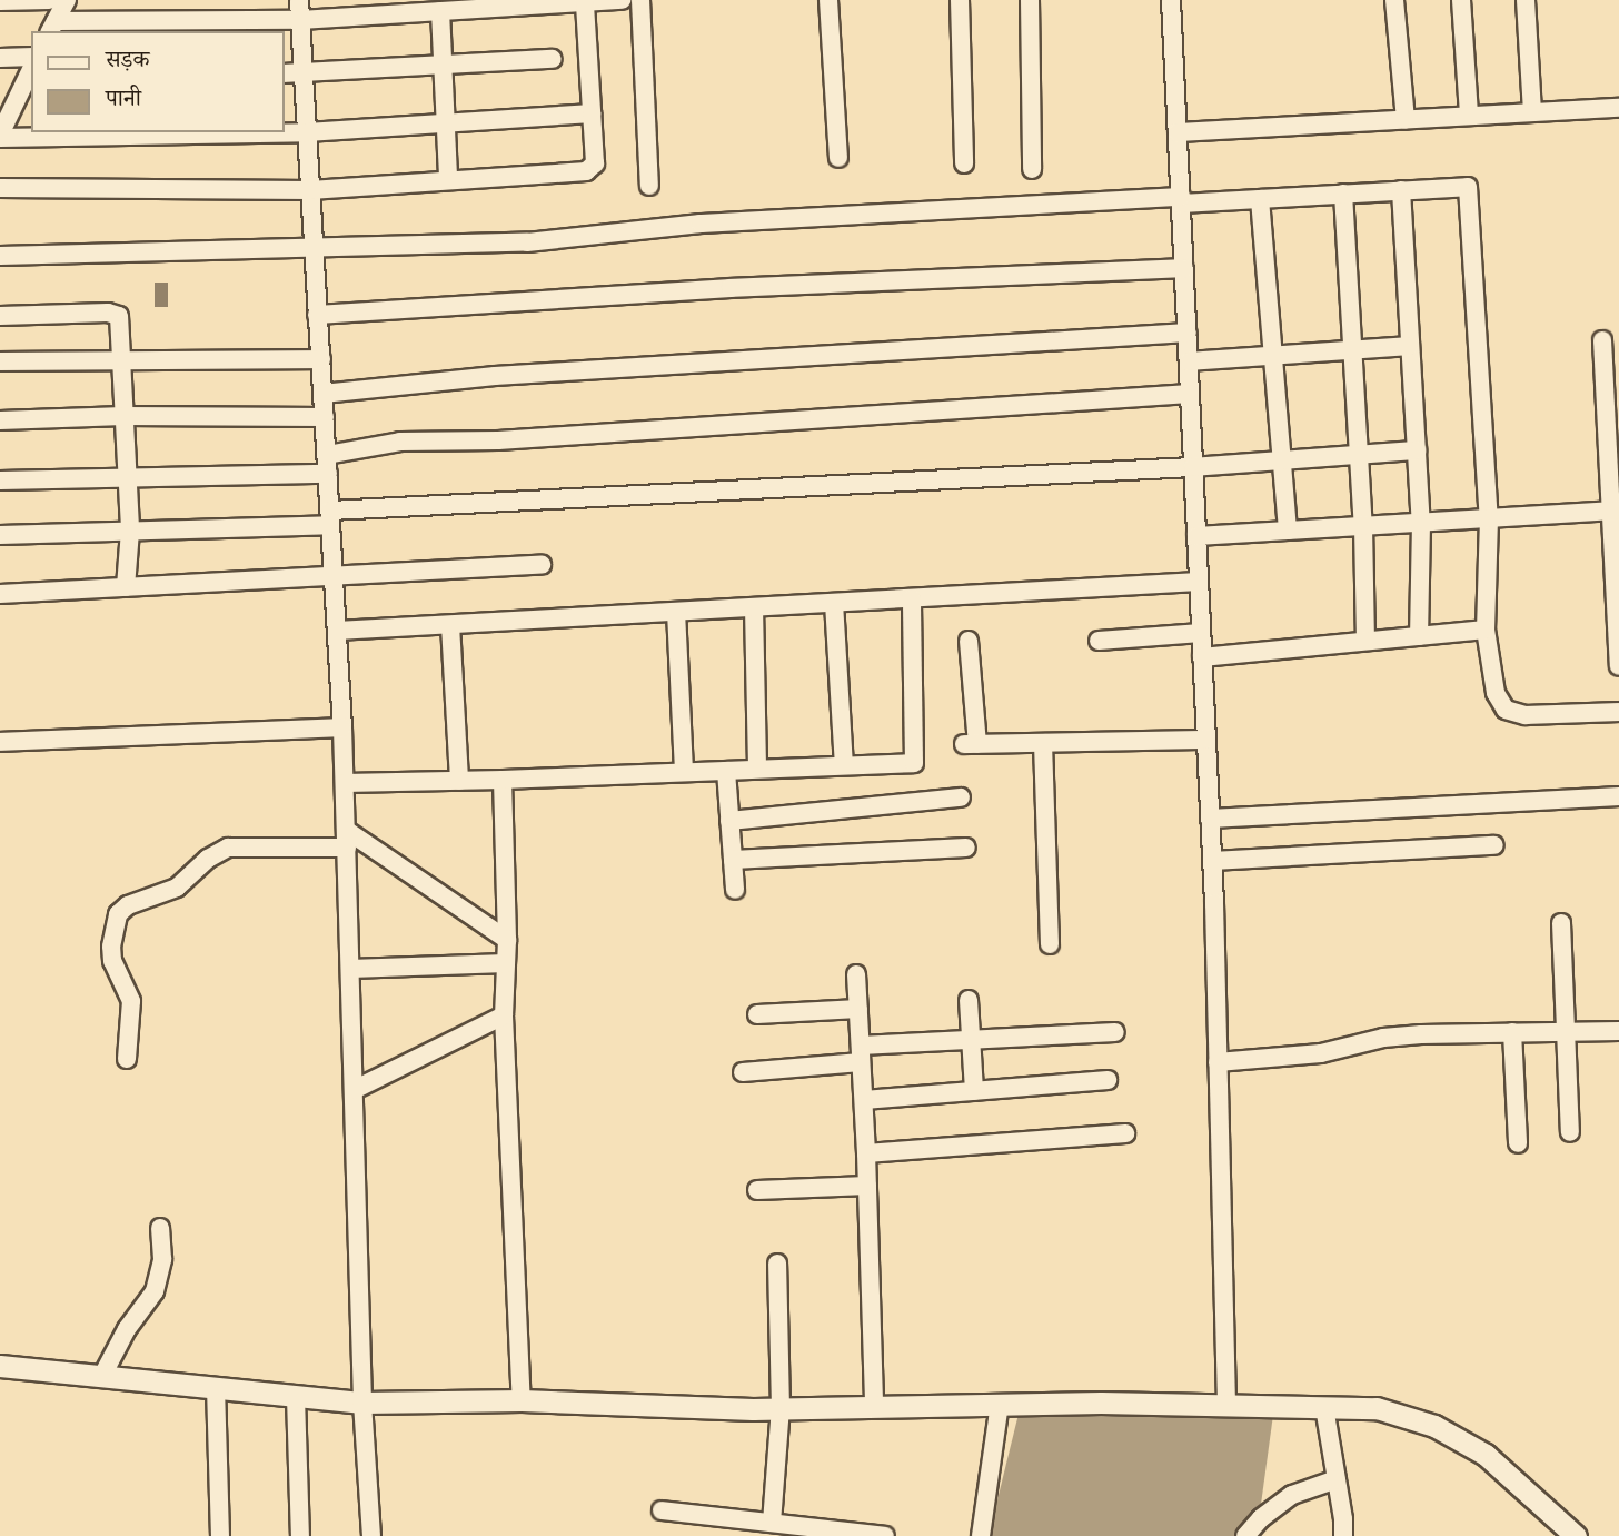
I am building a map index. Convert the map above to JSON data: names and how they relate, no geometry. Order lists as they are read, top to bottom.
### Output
{
  "legend": ["सड़क", "पानी"]
}
